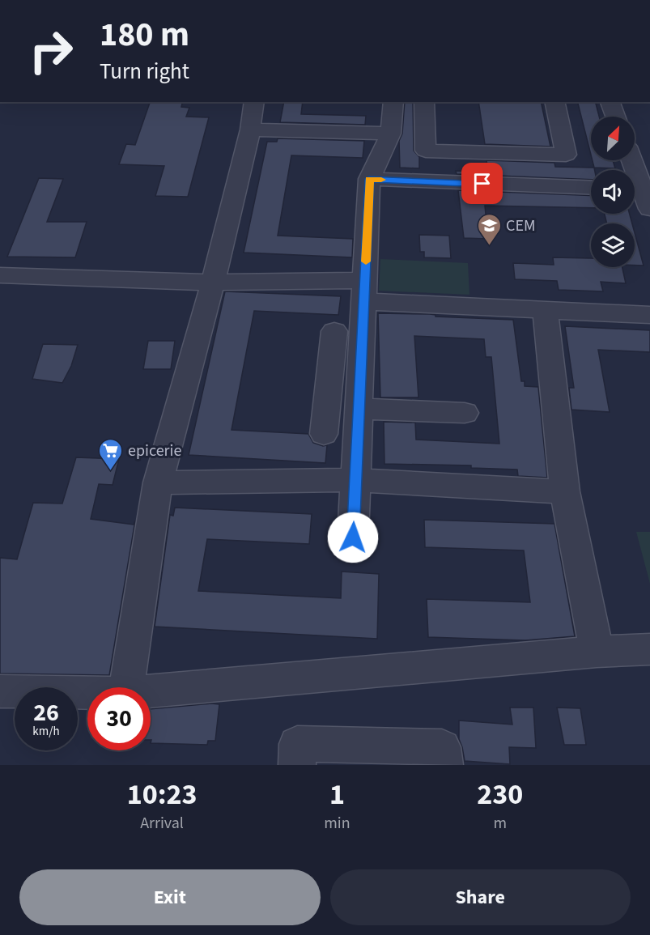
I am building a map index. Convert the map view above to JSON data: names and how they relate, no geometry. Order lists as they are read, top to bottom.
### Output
{
  "places": {
    "school or university": ["CEM"],
    "supermarket": ["epicerie"]
  },
  "north": "top right",
  "page": {
    "turn": ["180 m", "Turn right"],
    "speed": "26 km/h",
    "limit": "30",
    "eta": [
      "10:23",
      "Arrival",
      "1",
      "min",
      "230",
      "m"
    ],
    "buttons": ["Exit", "Share"]
  }
}
